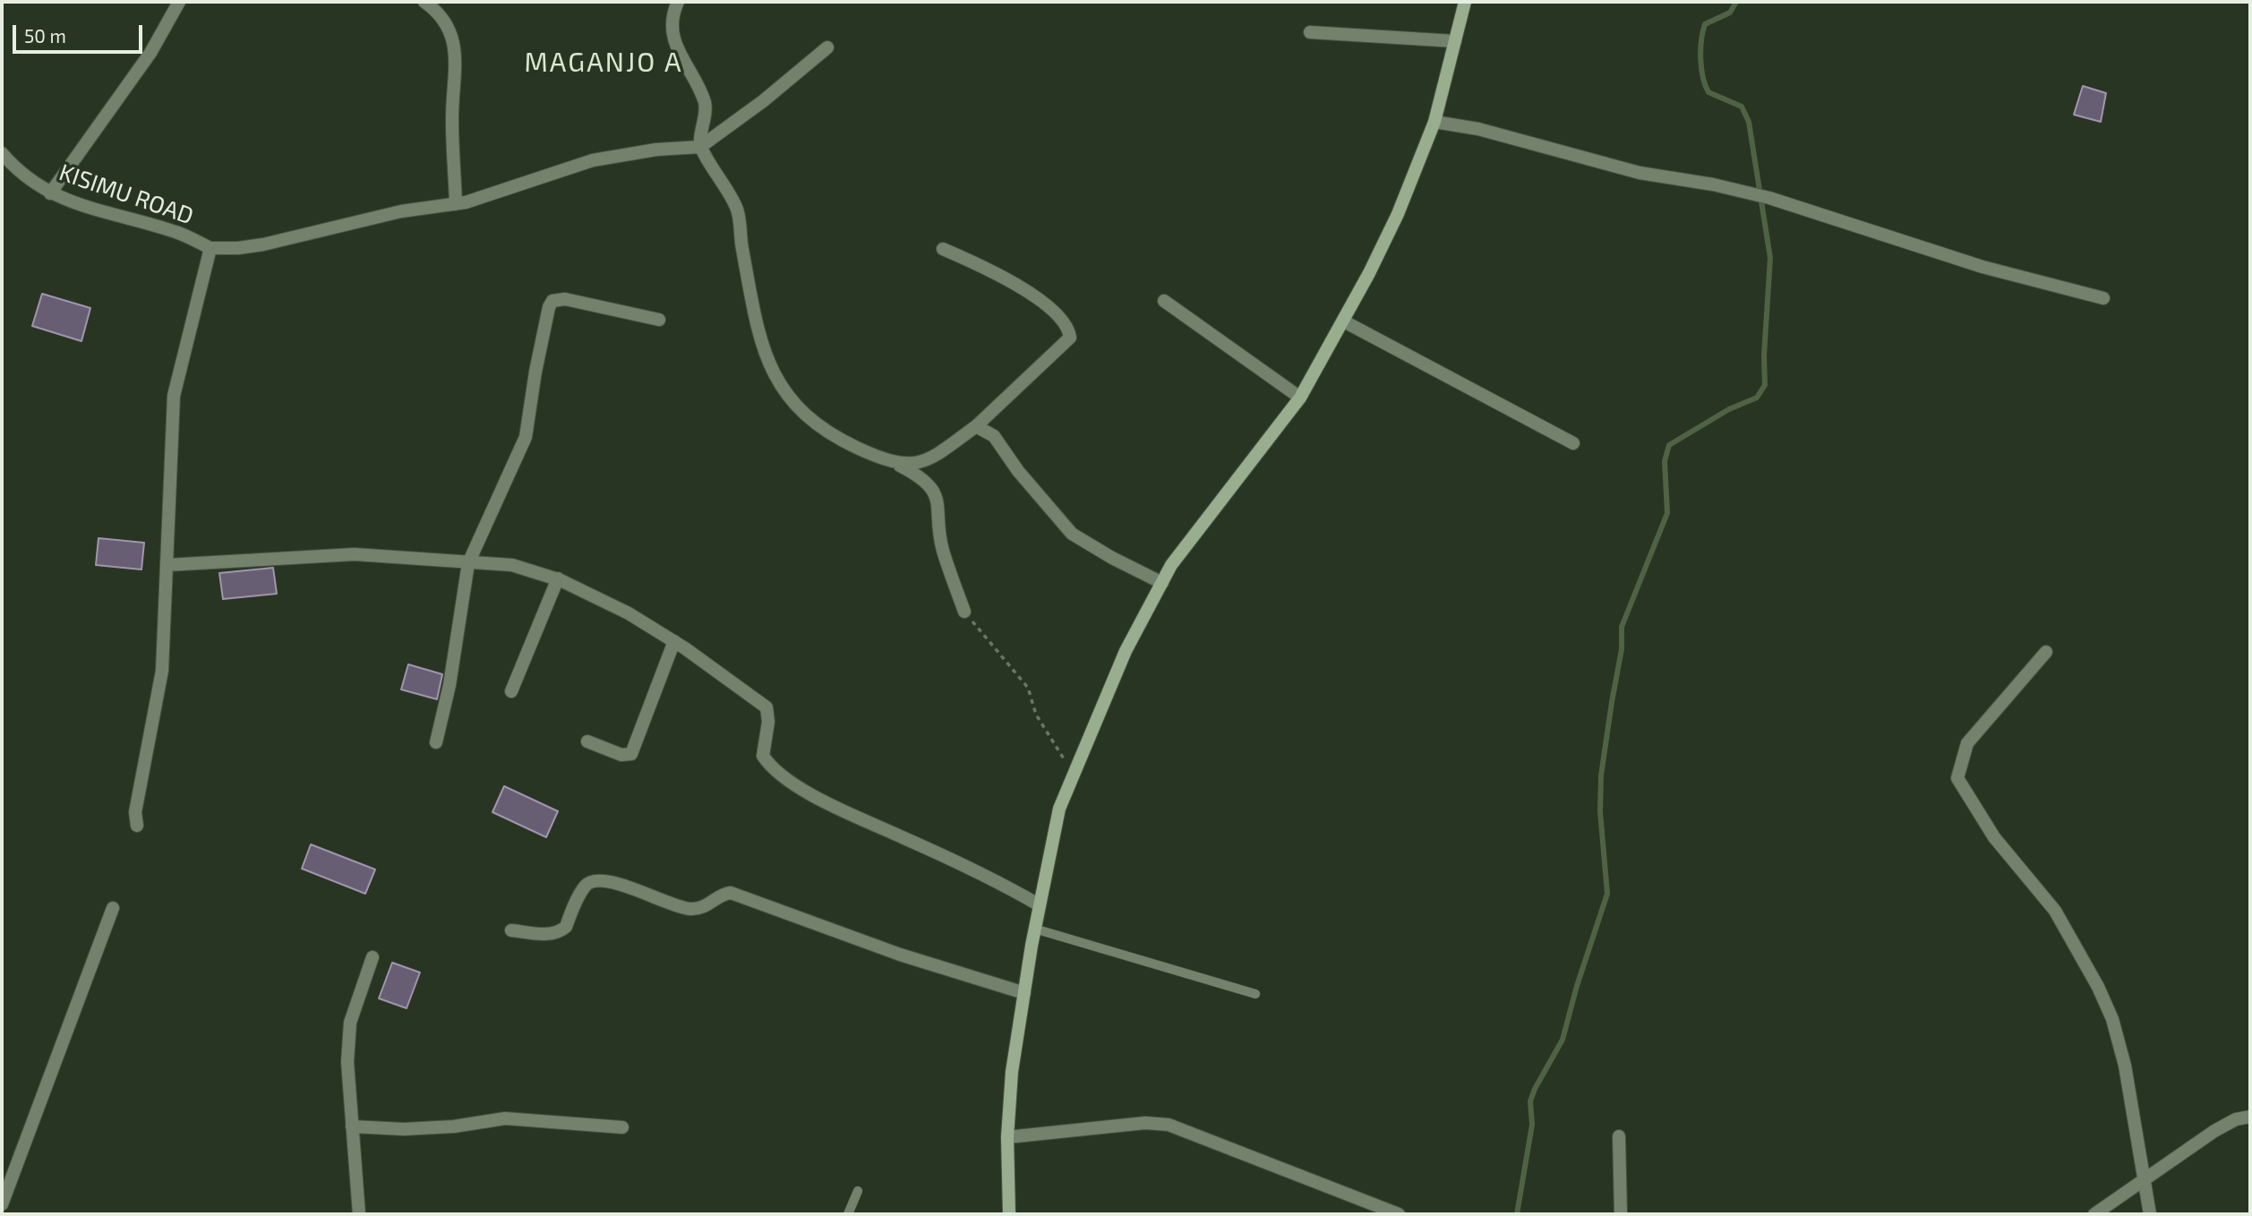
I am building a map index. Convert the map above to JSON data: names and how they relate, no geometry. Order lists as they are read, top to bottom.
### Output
{
  "streets": {
    "street": ["KISIMU ROAD"]
  },
  "districts": ["MAGANJO A"],
  "scale_bar": "50 m"
}
